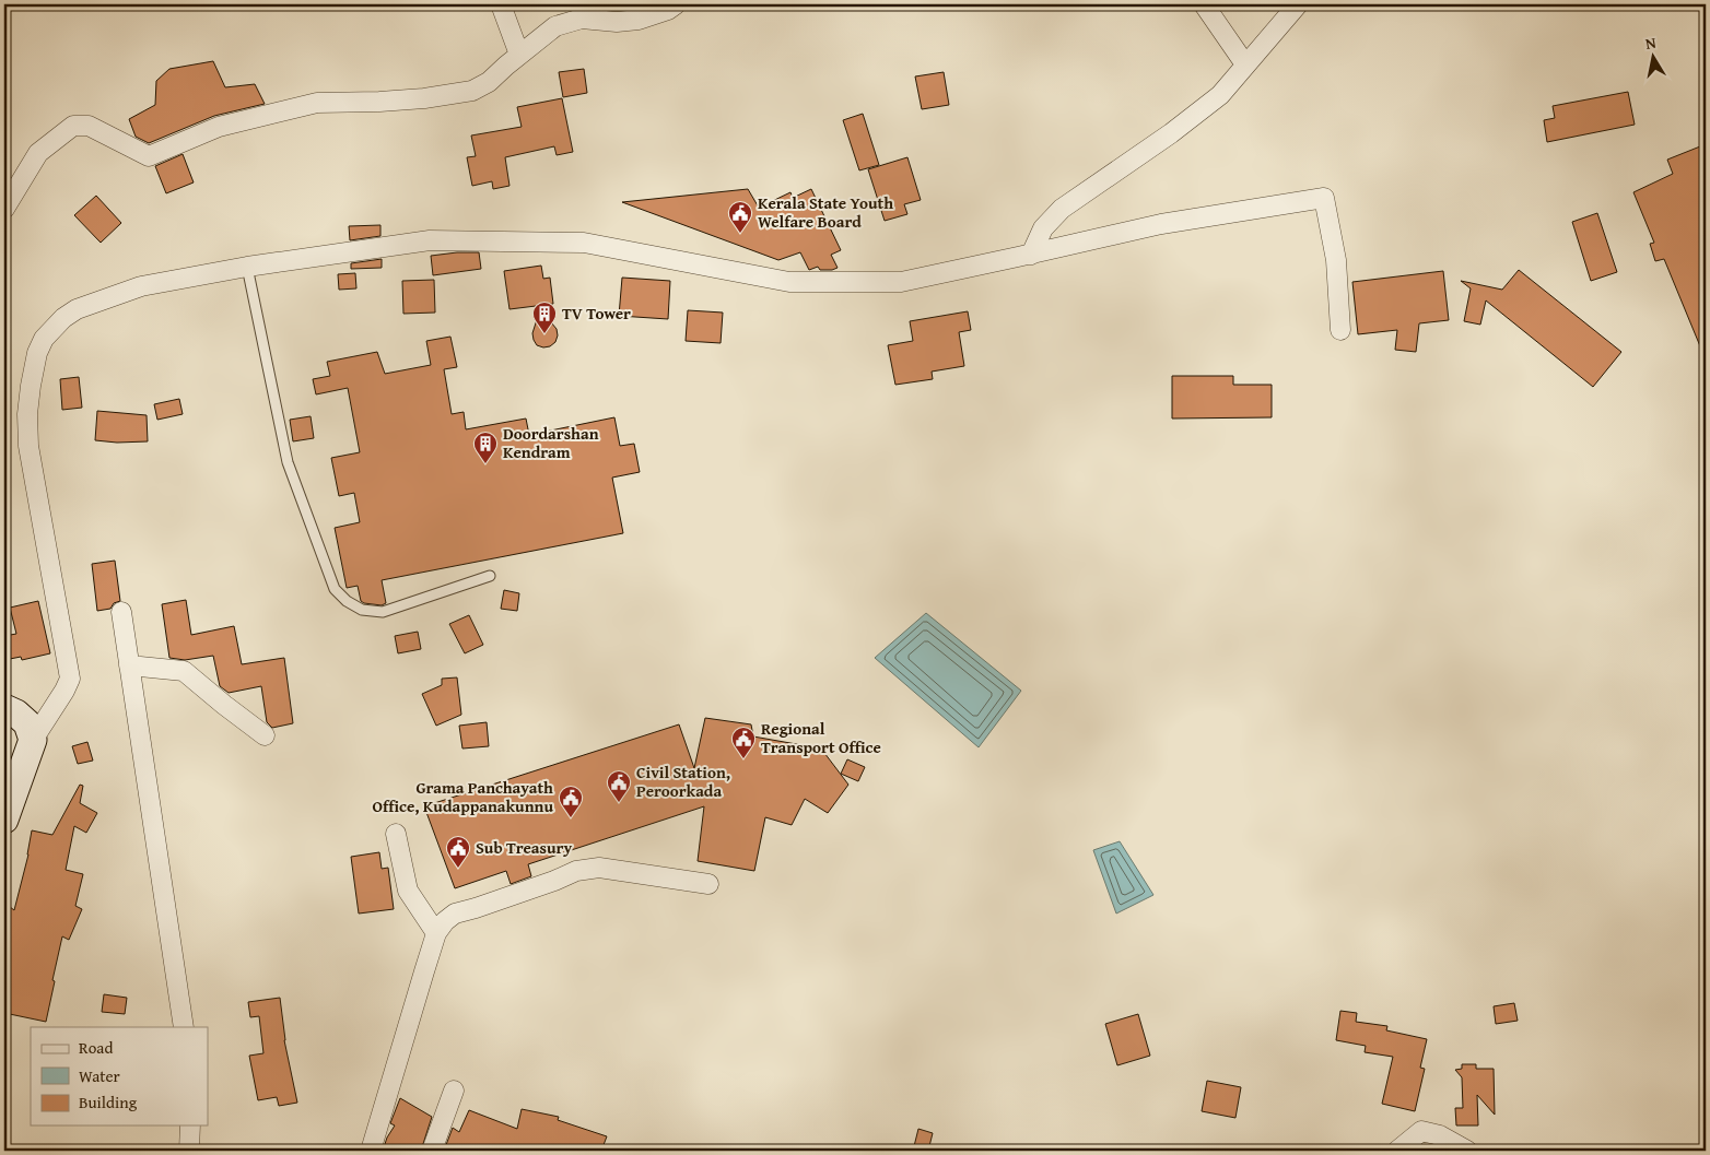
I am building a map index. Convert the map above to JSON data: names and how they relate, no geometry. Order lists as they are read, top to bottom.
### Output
{
  "places": {
    "public building": [
      "Kerala State Youth Welfare Board",
      "Regional Transport Office",
      "Civil Station, Peroorkada",
      "Grama Panchayath Office, Kudappanakunnu",
      "Sub Treasury"
    ],
    "building": ["TV Tower", "Doordarshan Kendram"]
  },
  "legend": ["Road", "Water", "Building"],
  "north": "top"
}
